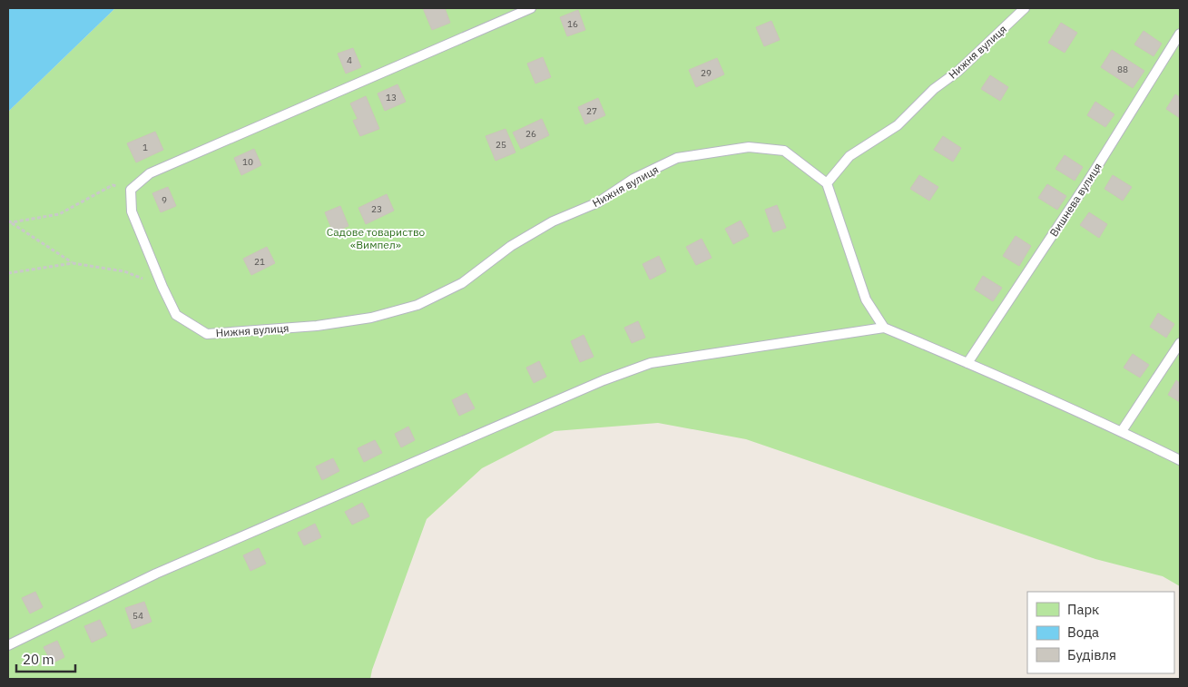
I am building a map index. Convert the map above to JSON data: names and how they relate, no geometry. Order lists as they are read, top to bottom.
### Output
{
  "streets": {
    "lane": ["Нижня вулиця", "Вишнева вулиця"]
  },
  "parks": ["Садове товариство «Вимпел»"],
  "house_numbers": [
    "16",
    "4",
    "88",
    "29",
    "13",
    "27",
    "26",
    "25",
    "1",
    "10",
    "9",
    "23",
    "21",
    "54"
  ],
  "legend": ["Парк", "Вода", "Будівля"],
  "scale_bar": "20 m"
}
